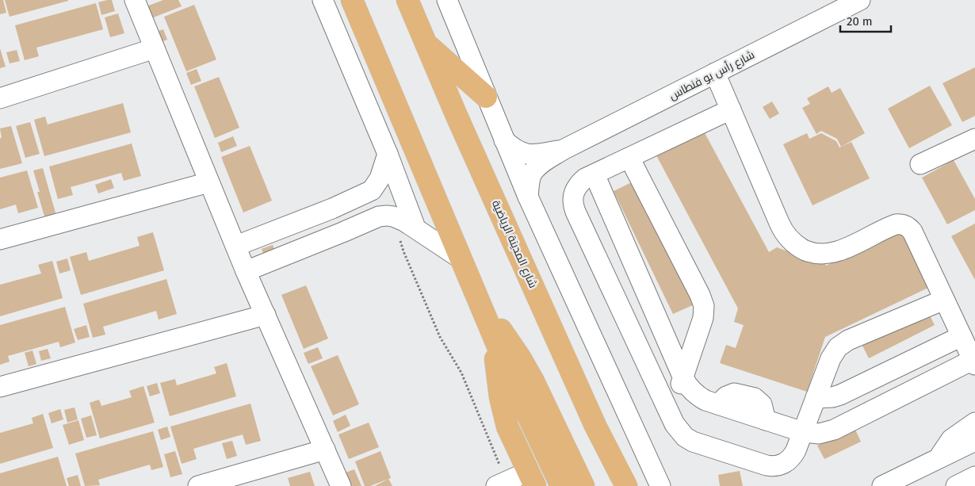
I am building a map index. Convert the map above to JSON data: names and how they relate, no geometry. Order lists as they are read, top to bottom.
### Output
{
  "streets": {
    "main road": ["شارع المدينة الرياضية"],
    "street": ["شارع رأس بو فنطاس"]
  },
  "scale_bar": "20 m"
}
